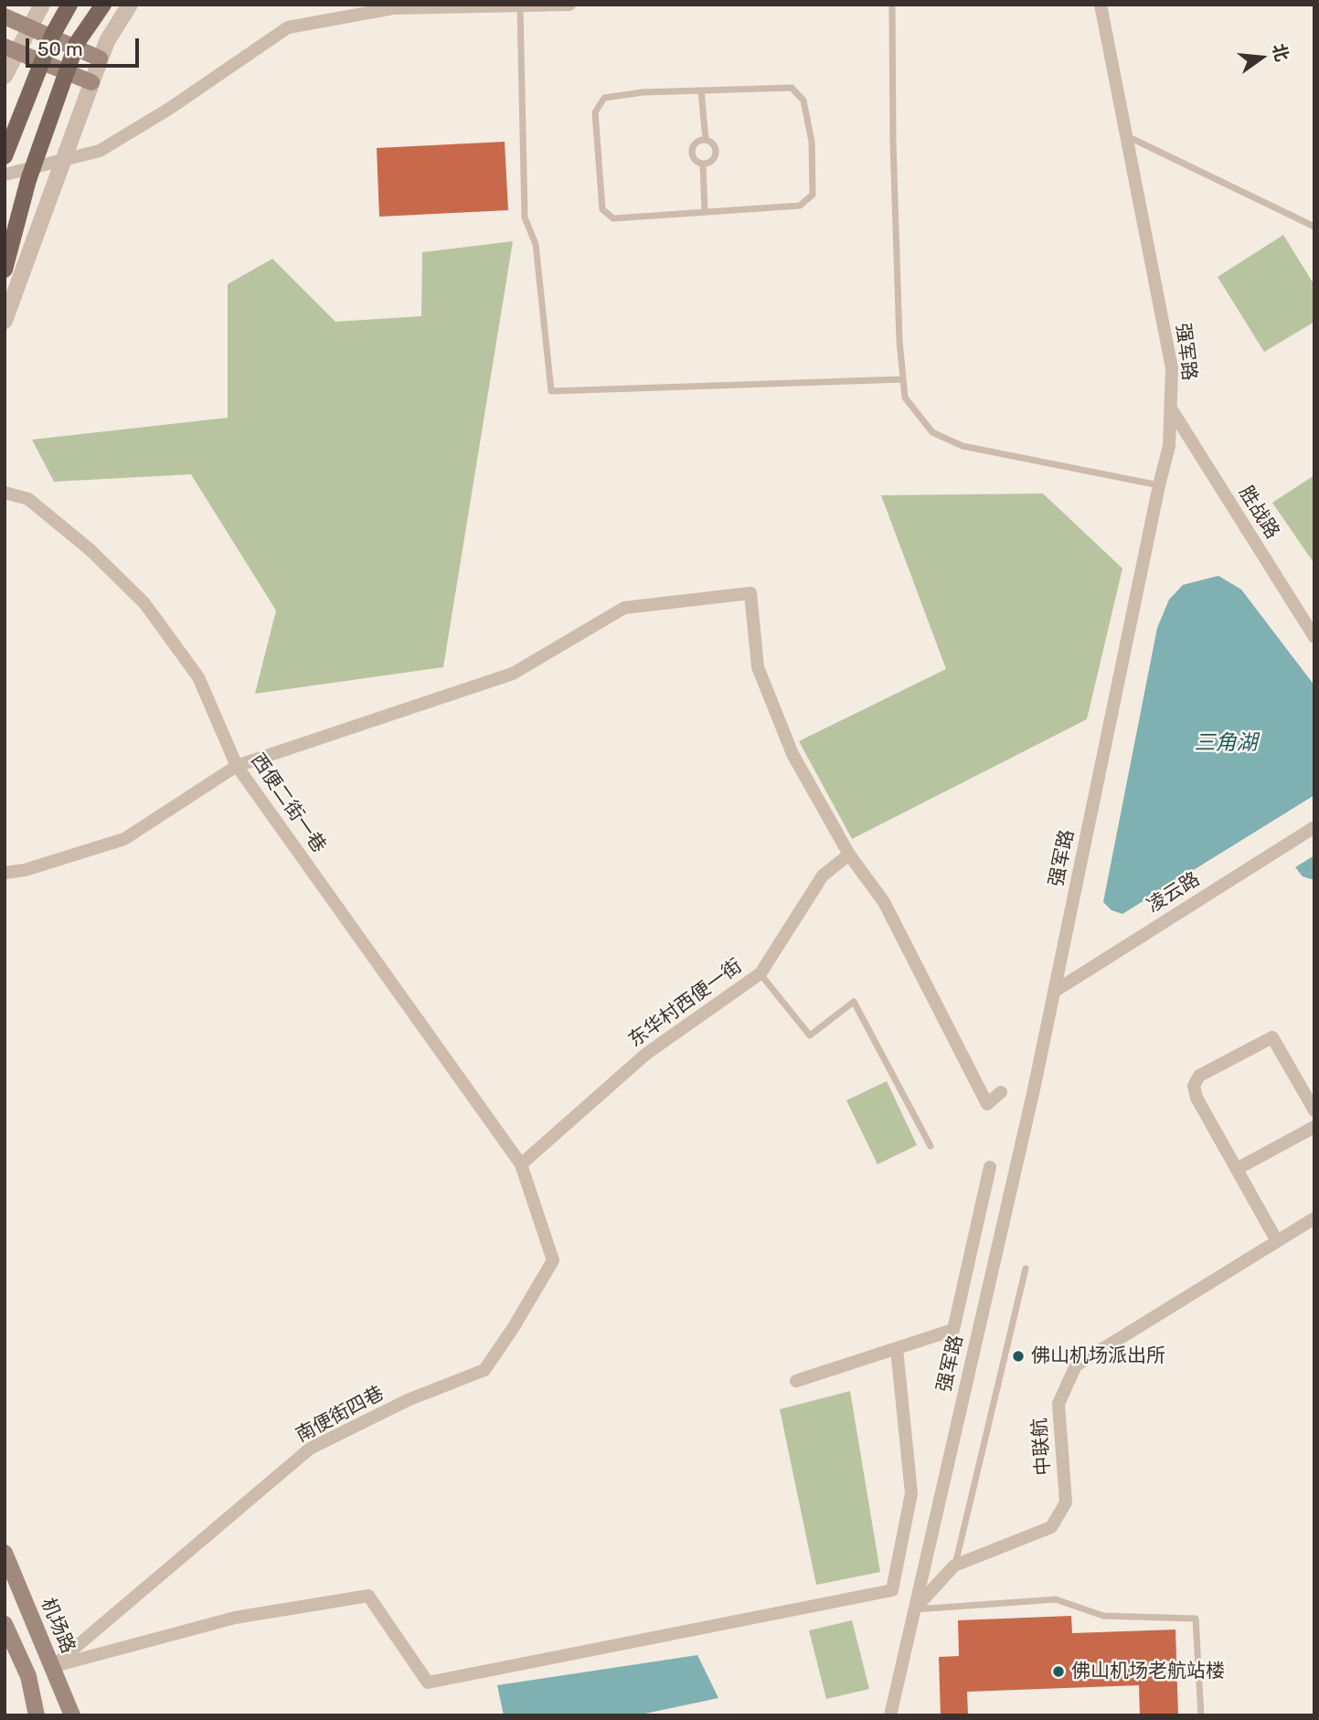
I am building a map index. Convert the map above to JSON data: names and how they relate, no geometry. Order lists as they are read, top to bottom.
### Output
{
  "streets": {
    "main road": ["机场路"],
    "street": [
      "强军路",
      "胜战路",
      "西便二街一巷",
      "凌云路",
      "东华村西便一街",
      "南便街四巷",
      "中联航"
    ]
  },
  "crossings": [
    ["强军路", "胜战路"],
    ["强军路", "凌云路"],
    ["强军路", "中联航"],
    ["西便二街一巷", "东华村西便一街"],
    ["西便二街一巷", "南便街四巷"],
    ["东华村西便一街", "南便街四巷"],
    ["南便街四巷", "机场路"]
  ],
  "water": ["三角湖"],
  "places": ["佛山机场派出所", "佛山机场老航站楼"],
  "scale_bar": "50 m",
  "north": "right"
}
